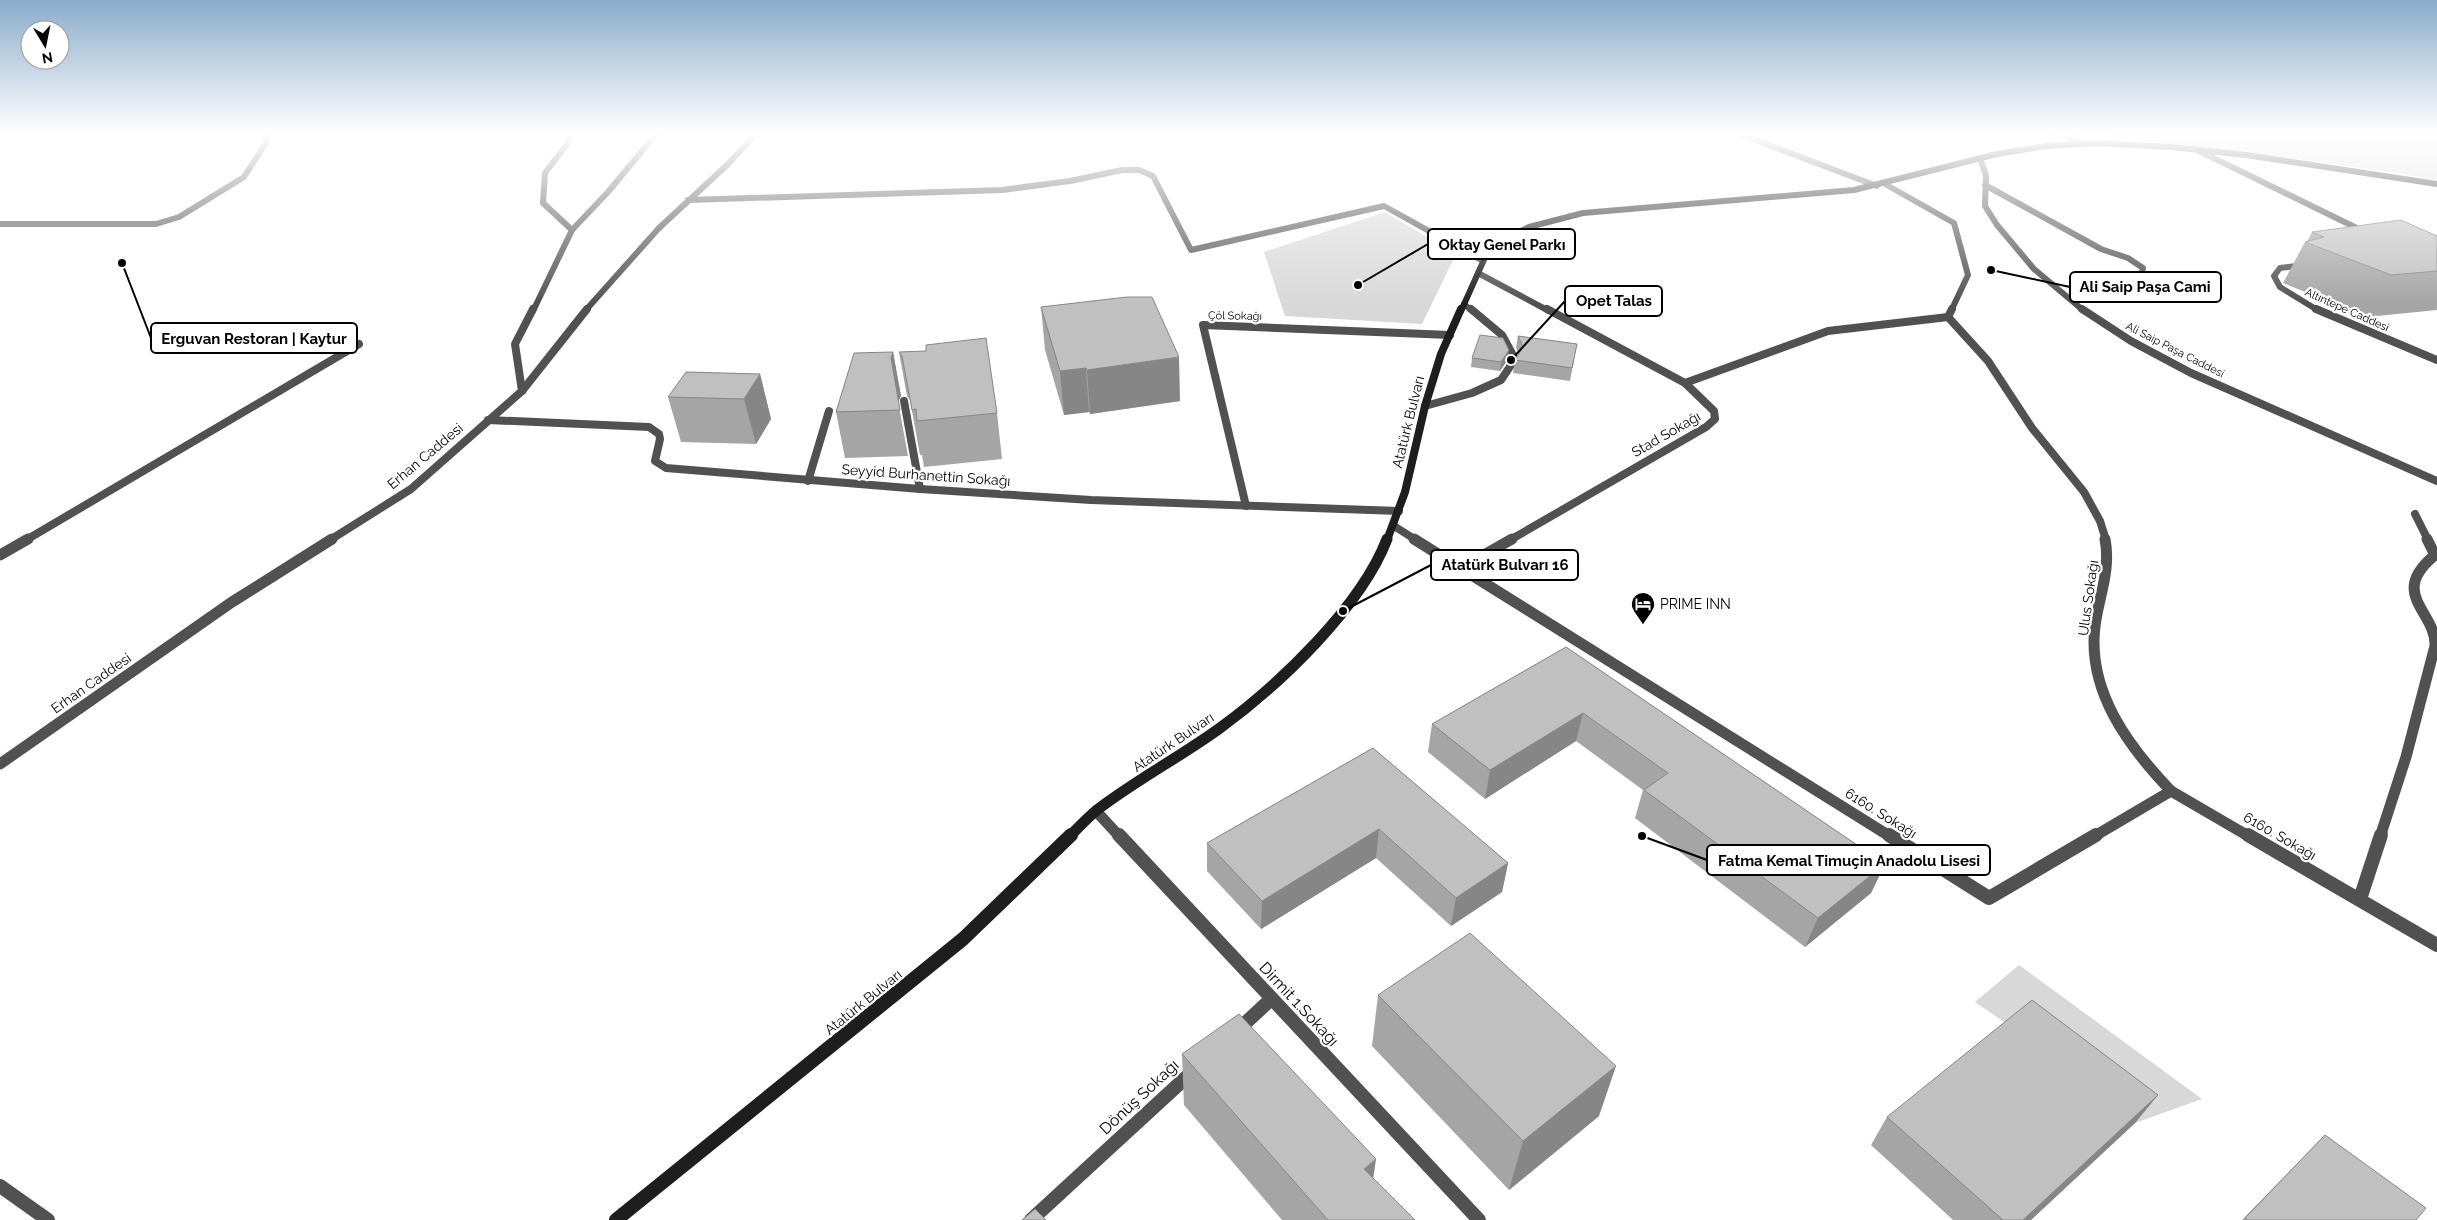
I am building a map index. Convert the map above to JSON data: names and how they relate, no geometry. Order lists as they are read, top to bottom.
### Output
{
  "streets": {
    "main road": ["Atatürk Bulvarı"],
    "street": [
      "Altıntepe Caddesi",
      "Çöl Sokağı",
      "Ali Saip Paşa Caddesi",
      "Stad Sokağı",
      "Erhan Caddesi",
      "Seyyid Burhanettin Sokağı",
      "Ulus Sokağı",
      "6160. Sokağı",
      "Dirmit 1.Sokağı",
      "Dönüş Sokağı"
    ]
  },
  "crossings": [
    ["Çöl Sokağı", "Atatürk Bulvarı"],
    ["Çöl Sokağı", "Seyyid Burhanettin Sokağı"],
    ["Atatürk Bulvarı", "Stad Sokağı"],
    ["Atatürk Bulvarı", "Seyyid Burhanettin Sokağı"],
    ["Atatürk Bulvarı", "6160. Sokağı"],
    ["Atatürk Bulvarı", "Dirmit 1.Sokağı"],
    ["Stad Sokağı", "6160. Sokağı"],
    ["Erhan Caddesi", "Seyyid Burhanettin Sokağı"],
    ["Ulus Sokağı", "6160. Sokağı"]
  ],
  "places": {
    "other": [
      "Erguvan Restoran | Kaytur",
      "Ali Saip Paşa Cami",
      "Oktay Genel Parkı",
      "Opet Talas",
      "Atatürk Bulvarı 16",
      "Fatma Kemal Timuçin Anadolu Lisesi"
    ],
    "hotel": ["PRIME INN"]
  },
  "north": "bottom"
}
